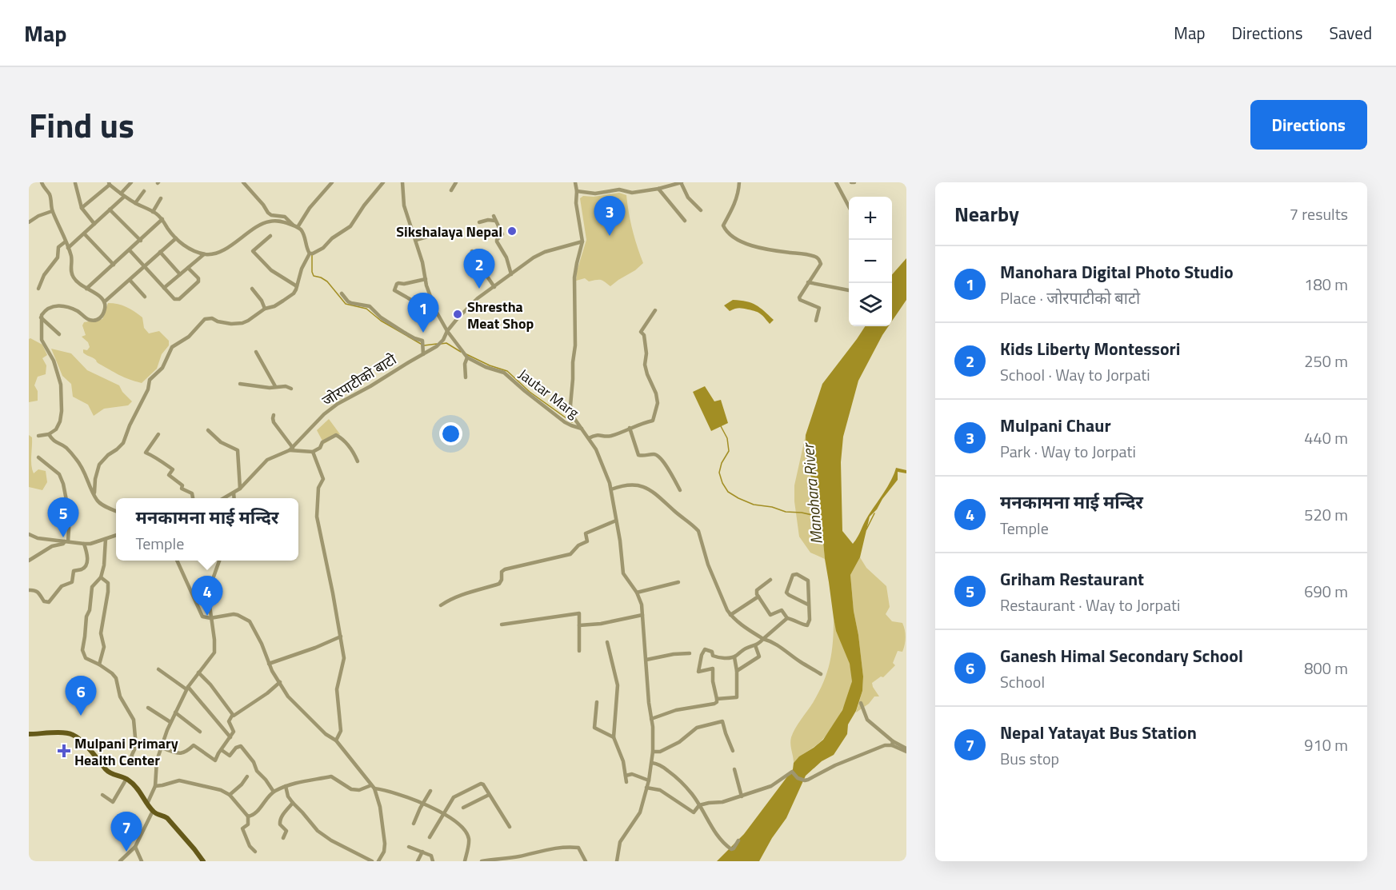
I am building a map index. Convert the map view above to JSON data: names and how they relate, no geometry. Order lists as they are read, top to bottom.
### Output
{
  "streets": {
    "street": ["जोरपाटीको बाटो", "Jautar Marg"]
  },
  "crossings": [
    ["जोरपाटीको बाटो", "Jautar Marg"]
  ],
  "water": ["Manohara River"],
  "places": {
    "other": ["Sikshalaya Nepal", "Shrestha Meat Shop"],
    "health": ["Mulpani Primary Health Center"]
  },
  "page": {
    "header": "Map",
    "nav": ["Map", "Directions", "Saved"],
    "title": "Find us",
    "buttons": "Directions",
    "heading": ["Nearby", "7 results"],
    "pins": [
      "3",
      "2",
      "1",
      "5",
      "4",
      "6",
      "7"
    ],
    "map_buttons": ["+", "−"],
    "list": [
      {
        "mark": "1",
        "name": "Manohara Digital Photo Studio",
        "note": "Place · जोरपाटीको बाटो",
        "value": "180 m"
      },
      {
        "mark": "2",
        "name": "Kids Liberty Montessori",
        "note": "School · Way to Jorpati",
        "value": "250 m"
      },
      {
        "mark": "3",
        "name": "Mulpani Chaur",
        "note": "Park · Way to Jorpati",
        "value": "440 m"
      },
      {
        "mark": "4",
        "name": "मनकामना माई मन्दिर",
        "note": "Temple",
        "value": "520 m"
      },
      {
        "mark": "5",
        "name": "Griham Restaurant",
        "note": "Restaurant · Way to Jorpati",
        "value": "690 m"
      },
      {
        "mark": "6",
        "name": "Ganesh Himal Secondary School",
        "note": "School",
        "value": "800 m"
      },
      {
        "mark": "7",
        "name": "Nepal Yatayat Bus Station",
        "note": "Bus stop",
        "value": "910 m"
      }
    ],
    "popup": ["मनकामना माई मन्दिर", "Temple"]
  }
}
